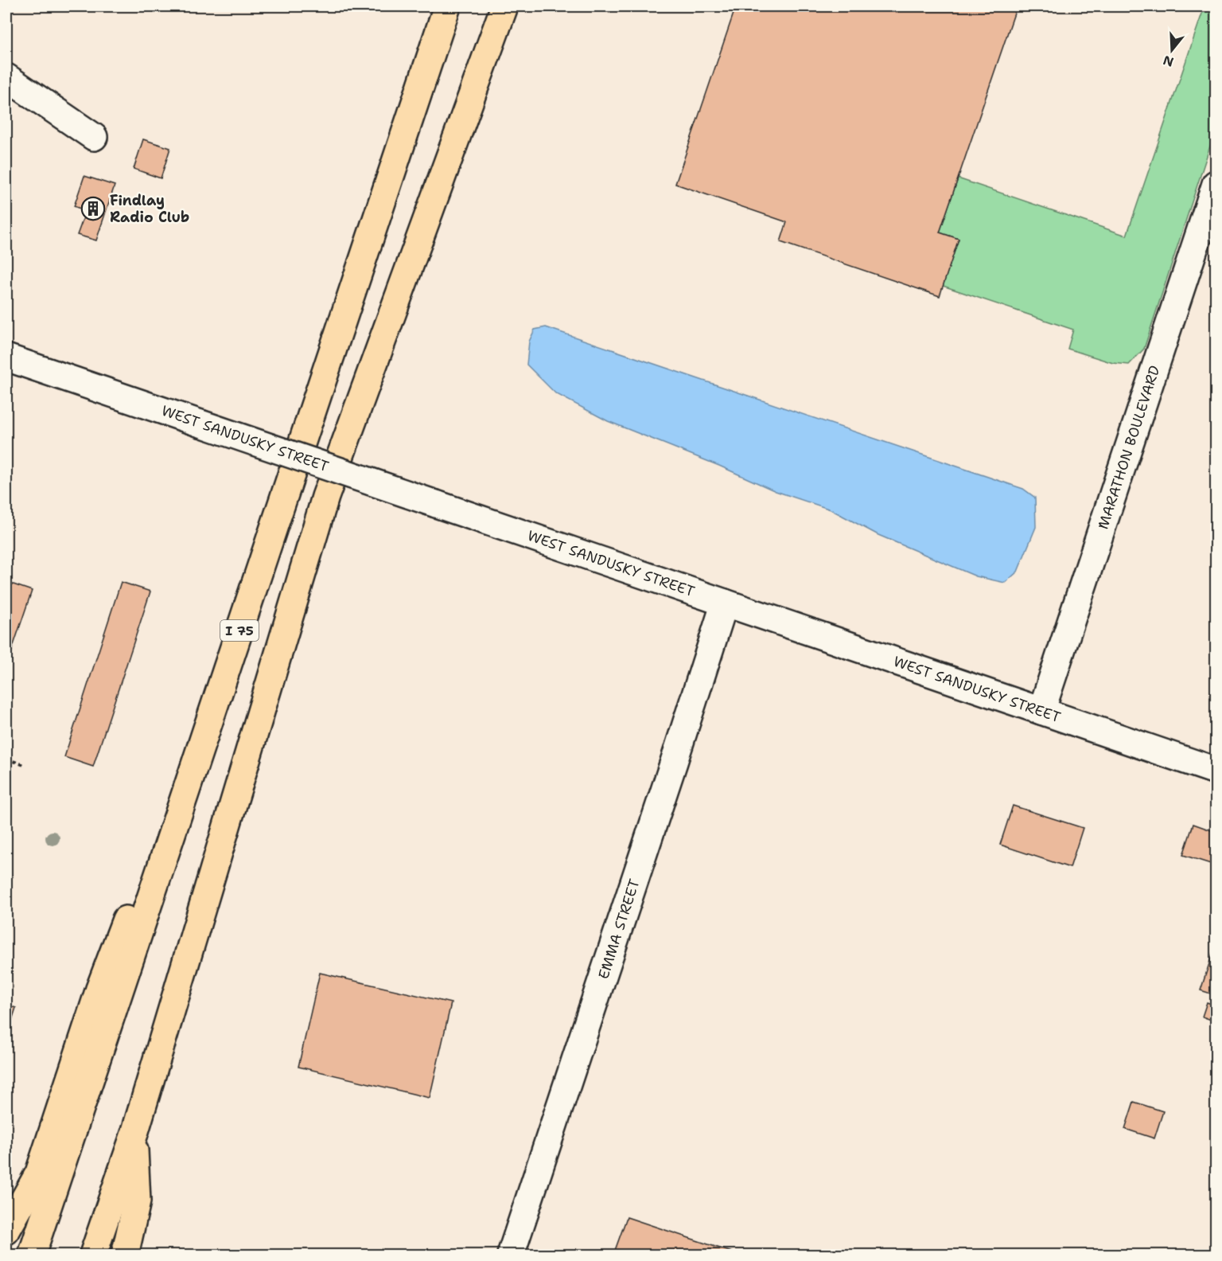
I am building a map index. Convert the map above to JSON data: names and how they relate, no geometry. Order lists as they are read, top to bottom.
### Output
{
  "streets": {
    "highway": ["I 75"],
    "street": ["WEST SANDUSKY STREET", "MARATHON BOULEVARD", "EMMA STREET"]
  },
  "crossings": [
    ["WEST SANDUSKY STREET", "MARATHON BOULEVARD"],
    ["WEST SANDUSKY STREET", "EMMA STREET"]
  ],
  "places": {
    "building": ["Findlay Radio Club"]
  },
  "north": "bottom"
}
